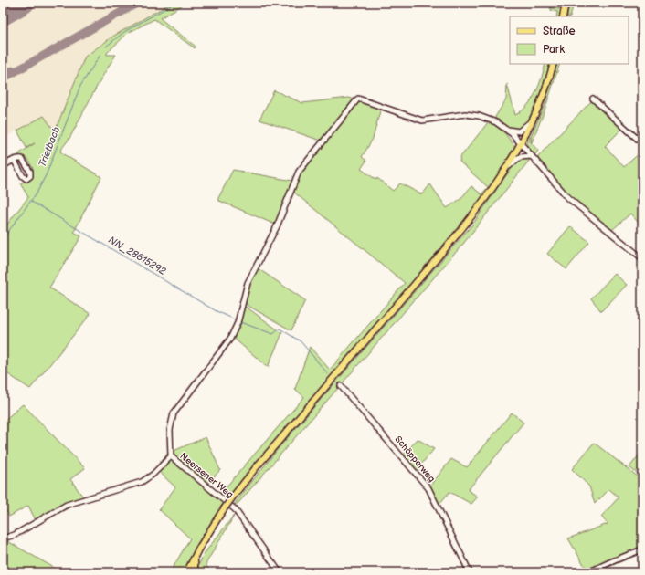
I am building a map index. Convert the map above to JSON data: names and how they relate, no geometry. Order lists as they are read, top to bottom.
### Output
{
  "streets": {
    "street": ["Schöpperweg", "Neersener Weg"]
  },
  "water": ["Trietbach", "NN_28615292"],
  "legend": ["Straße", "Park"]
}
